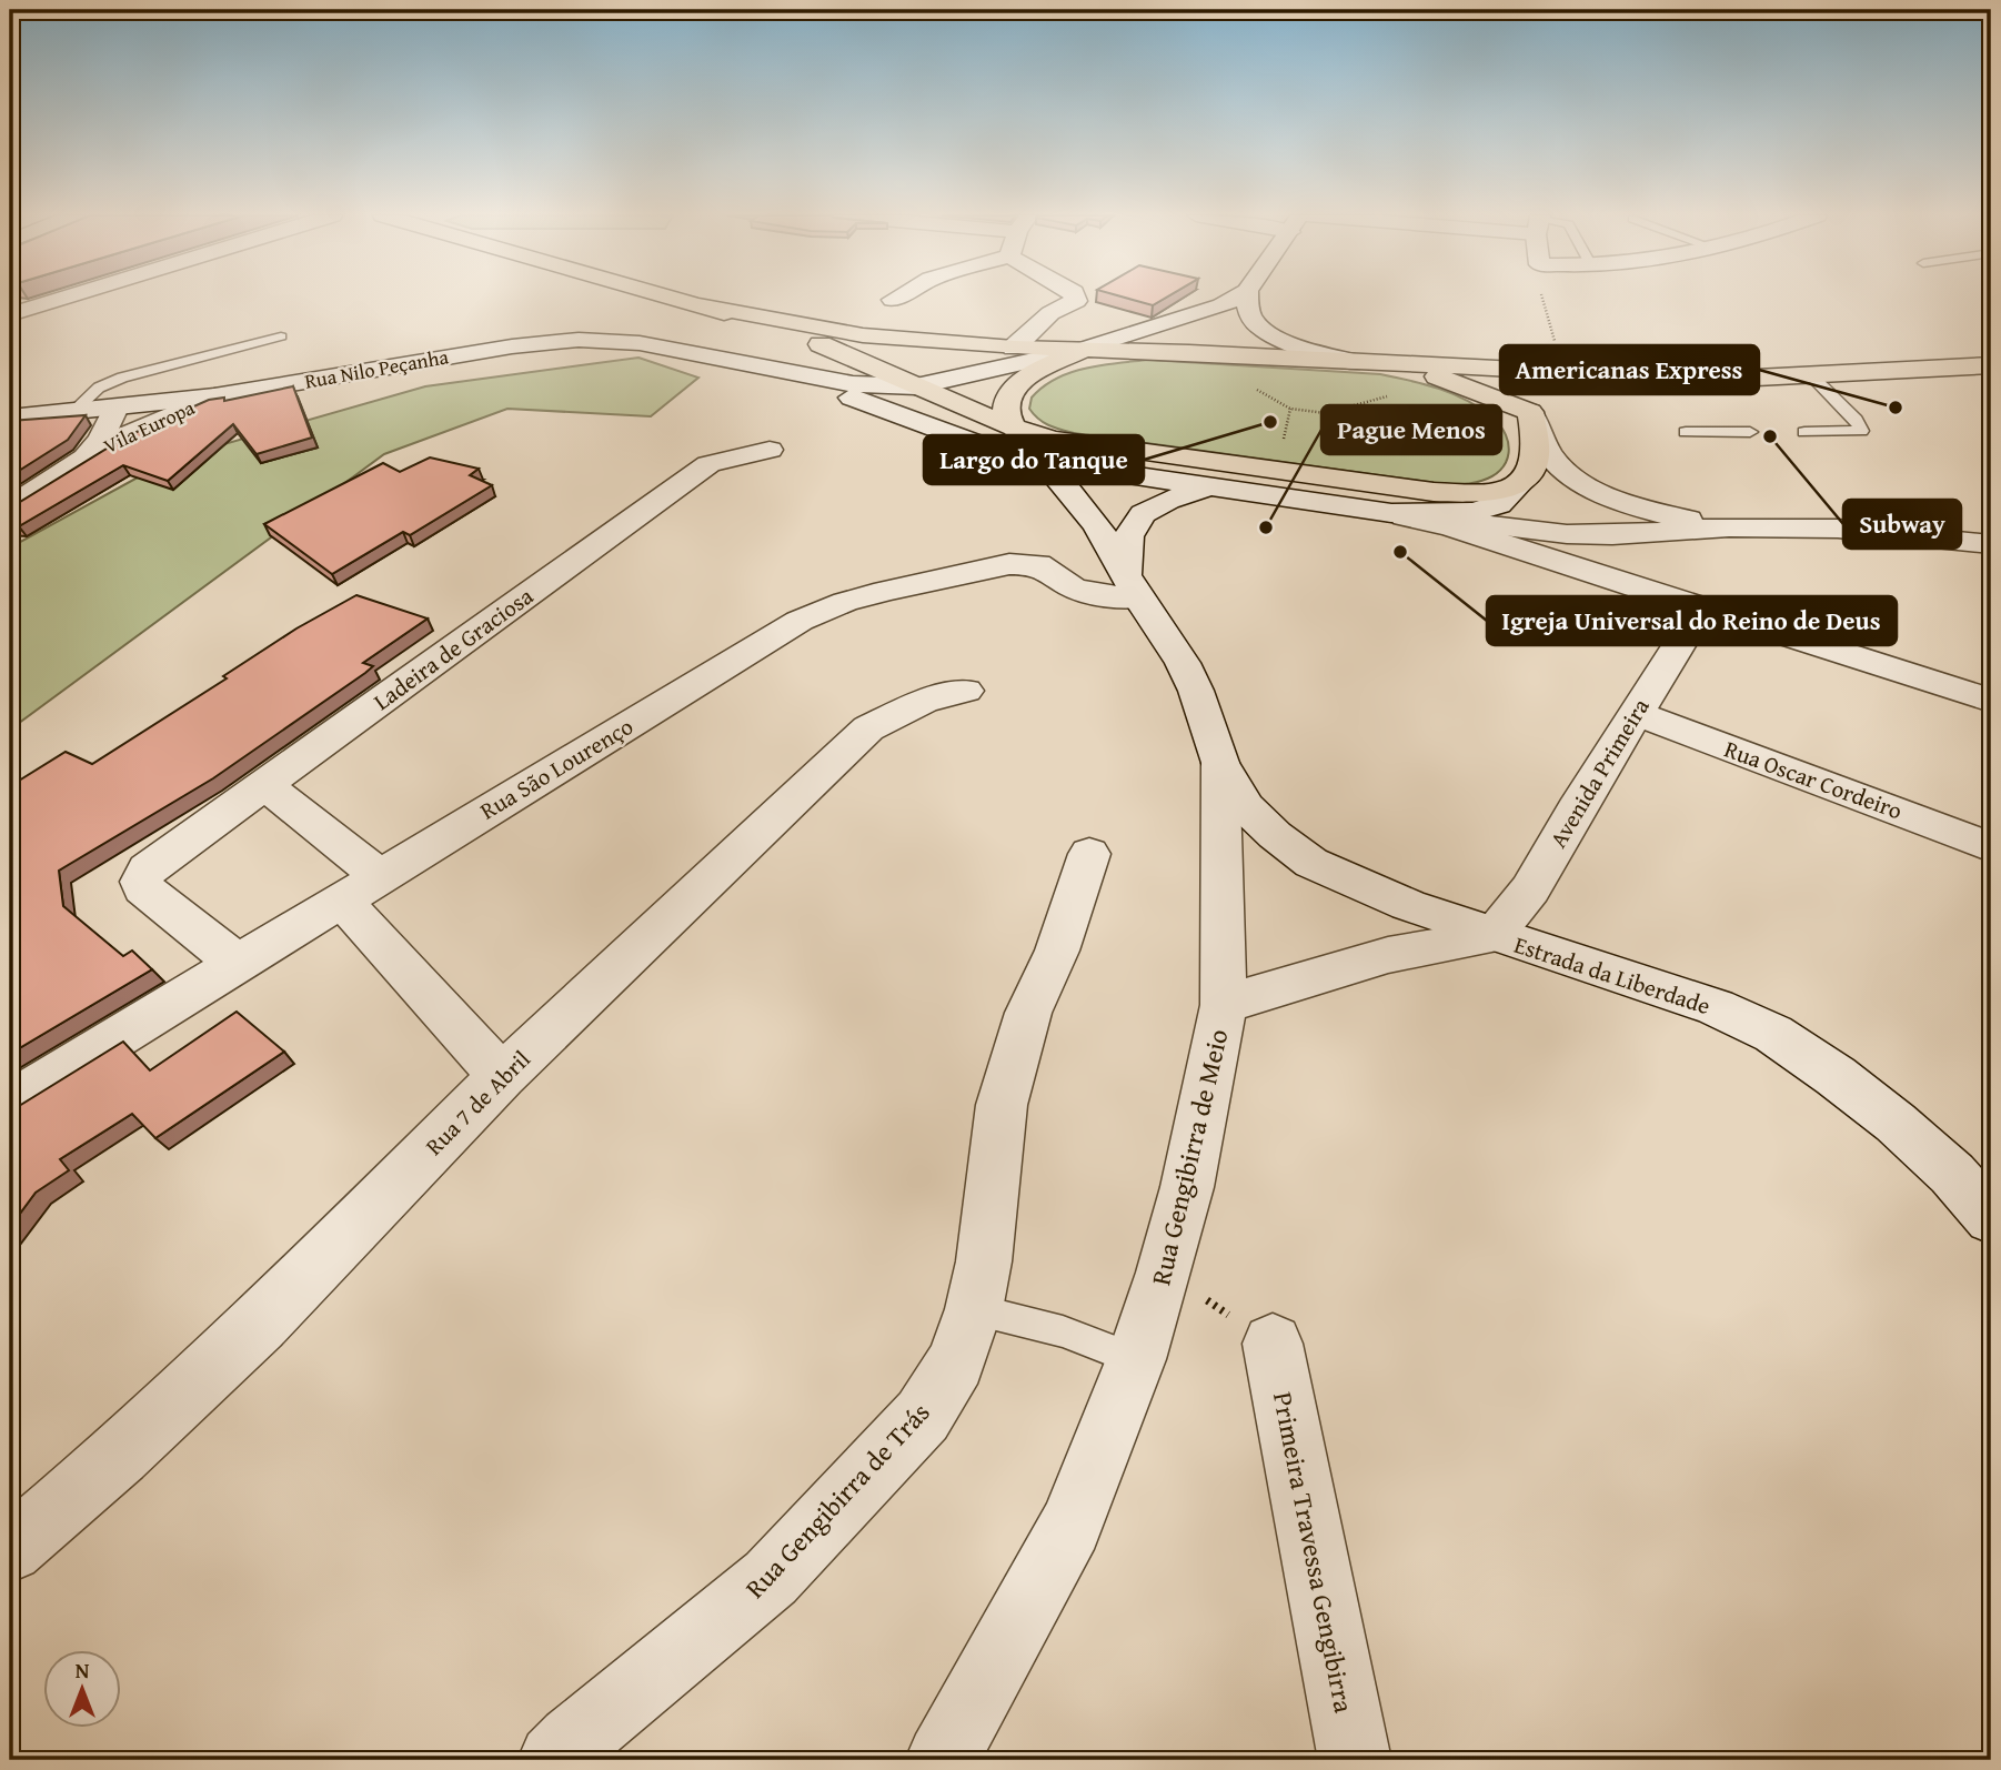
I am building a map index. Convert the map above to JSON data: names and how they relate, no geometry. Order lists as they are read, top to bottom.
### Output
{
  "streets": {
    "street": [
      "Rua Nilo Peçanha",
      "Vila Europa",
      "Ladeira de Graciosa",
      "Rua São Lourenço",
      "Avenida Primeira",
      "Rua Oscar Cordeiro",
      "Estrada da Liberdade",
      "Rua 7 de Abril",
      "Rua Gengibirra de Meio",
      "Rua Gengibirra de Trás",
      "Primeira Travessa Gengibirra"
    ]
  },
  "crossings": [
    ["Rua Nilo Peçanha", "Vila Europa"],
    ["Rua Nilo Peçanha", "Rua Gengibirra de Meio"],
    ["Ladeira de Graciosa", "Rua São Lourenço"],
    ["Rua São Lourenço", "Rua Gengibirra de Meio"],
    ["Avenida Primeira", "Rua Oscar Cordeiro"],
    ["Avenida Primeira", "Estrada da Liberdade"],
    ["Estrada da Liberdade", "Rua Gengibirra de Meio"]
  ],
  "places": [
    "Americanas Express",
    "Largo do Tanque",
    "Subway",
    "Pague Menos",
    "Igreja Universal do Reino de Deus"
  ],
  "north": "top"
}
